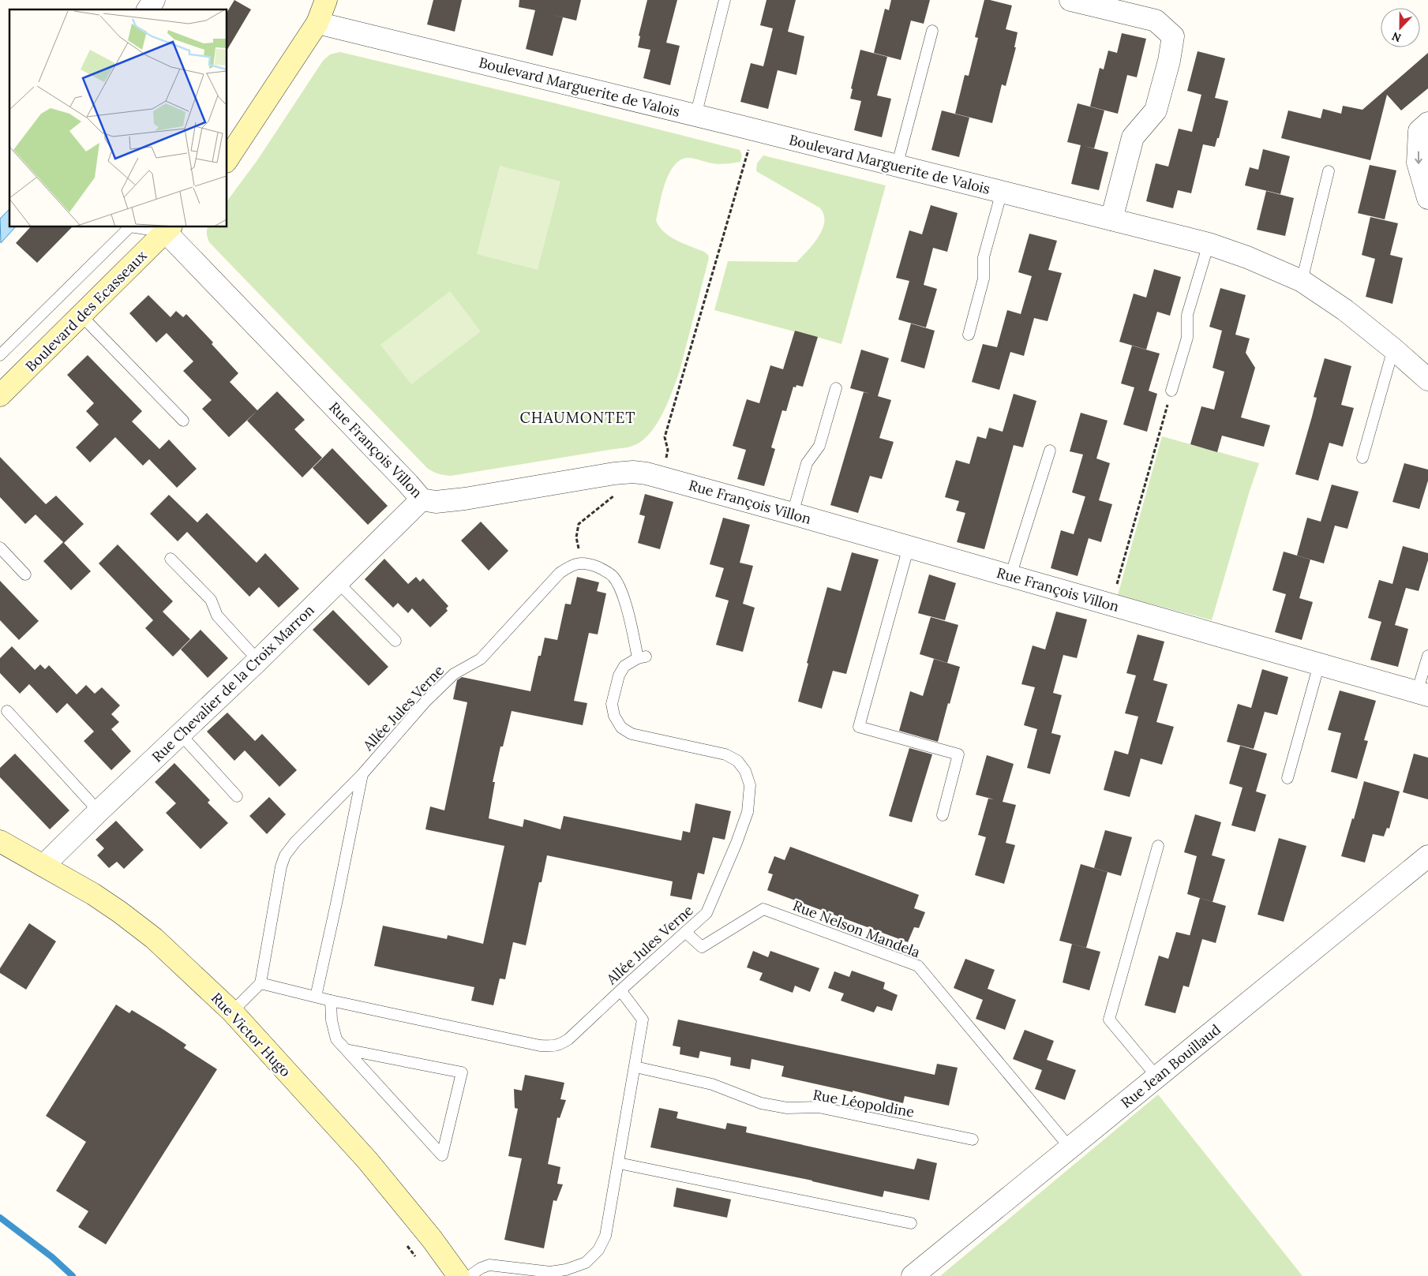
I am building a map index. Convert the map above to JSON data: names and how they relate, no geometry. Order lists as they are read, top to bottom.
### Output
{
  "streets": {
    "street": [
      "Boulevard Marguerite de Valois",
      "Boulevard des Ecasseaux",
      "Rue François Villon",
      "Rue Chevalier de la Croix Marron",
      "Rue Victor Hugo",
      "Rue Jean Bouillaud"
    ],
    "lane": ["Allée Jules Verne", "Rue Nelson Mandela", "Rue Léopoldine"]
  },
  "crossings": [
    ["Boulevard des Ecasseaux", "Rue François Villon"],
    ["Rue François Villon", "Rue Chevalier de la Croix Marron"],
    ["Rue Chevalier de la Croix Marron", "Rue Victor Hugo"],
    ["Allée Jules Verne", "Rue Nelson Mandela"],
    ["Rue Nelson Mandela", "Rue Jean Bouillaud"]
  ],
  "districts": ["CHAUMONTET"],
  "north": "bottom"
}
